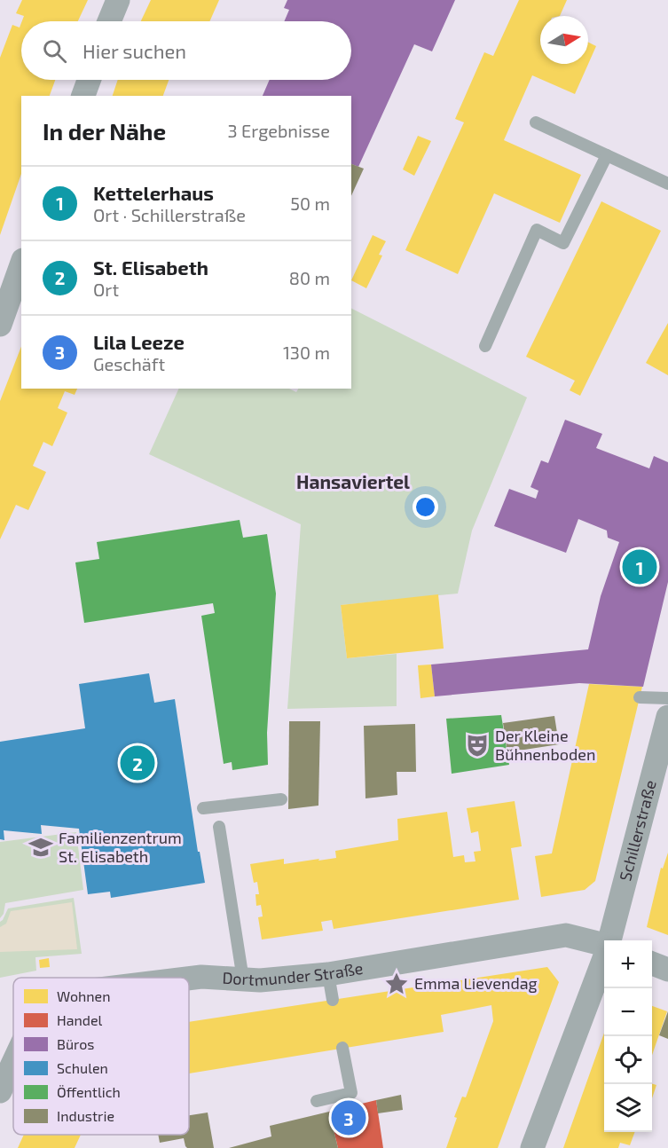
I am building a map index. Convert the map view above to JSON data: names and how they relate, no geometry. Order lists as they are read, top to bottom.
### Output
{
  "streets": {
    "street": ["Schillerstraße", "Dortmunder Straße"]
  },
  "districts": ["Hansaviertel"],
  "places": {
    "theatre": ["Der Kleine Bühnenboden"],
    "school or university": ["Familienzentrum St. Elisabeth"],
    "place": ["Emma Lievendag"]
  },
  "legend": [
    "Wohnen",
    "Handel",
    "Büros",
    "Schulen",
    "Öffentlich",
    "Industrie"
  ],
  "north": "right",
  "page": {
    "search": "Hier suchen",
    "heading": ["In der Nähe", "3 Ergebnisse"],
    "list": [
      {
        "mark": "1",
        "name": "Kettelerhaus",
        "note": "Ort · Schillerstraße",
        "value": "50 m"
      },
      {
        "mark": "2",
        "name": "St. Elisabeth",
        "note": "Ort",
        "value": "80 m"
      },
      {
        "mark": "3",
        "name": "Lila Leeze",
        "note": "Geschäft",
        "value": "130 m"
      }
    ],
    "pins": ["1", "2", "3"],
    "map_buttons": ["+", "−"]
  }
}
